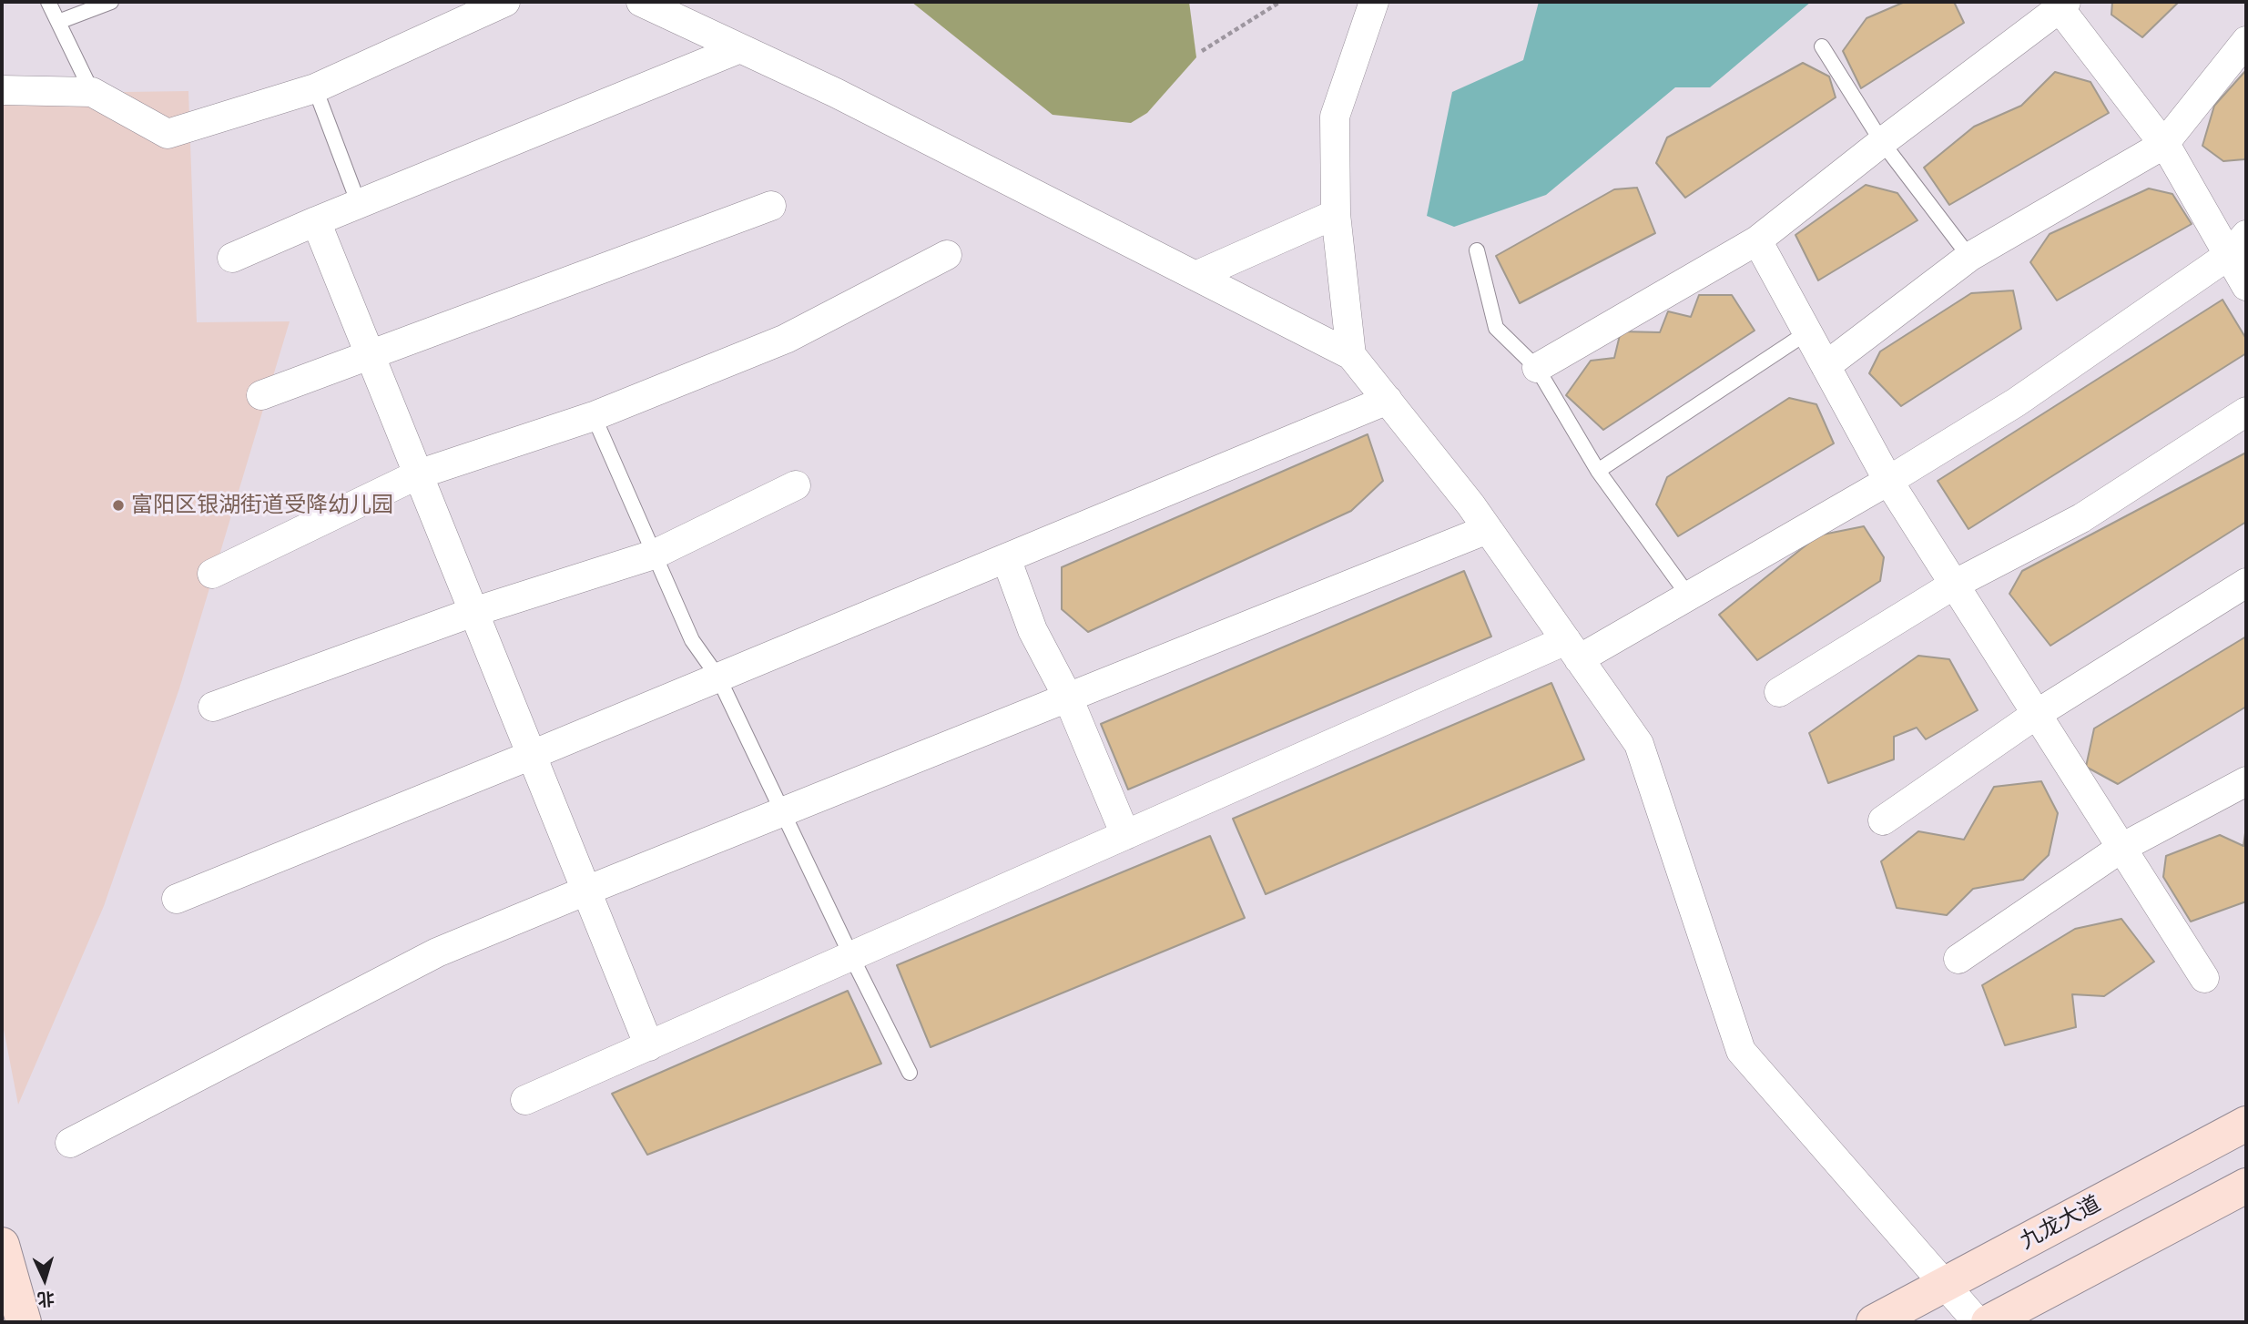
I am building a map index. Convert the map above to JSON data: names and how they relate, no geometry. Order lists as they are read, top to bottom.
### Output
{
  "streets": {
    "main road": ["九龙大道"]
  },
  "places": ["富阳区银湖街道受降幼儿园"],
  "north": "bottom"
}
